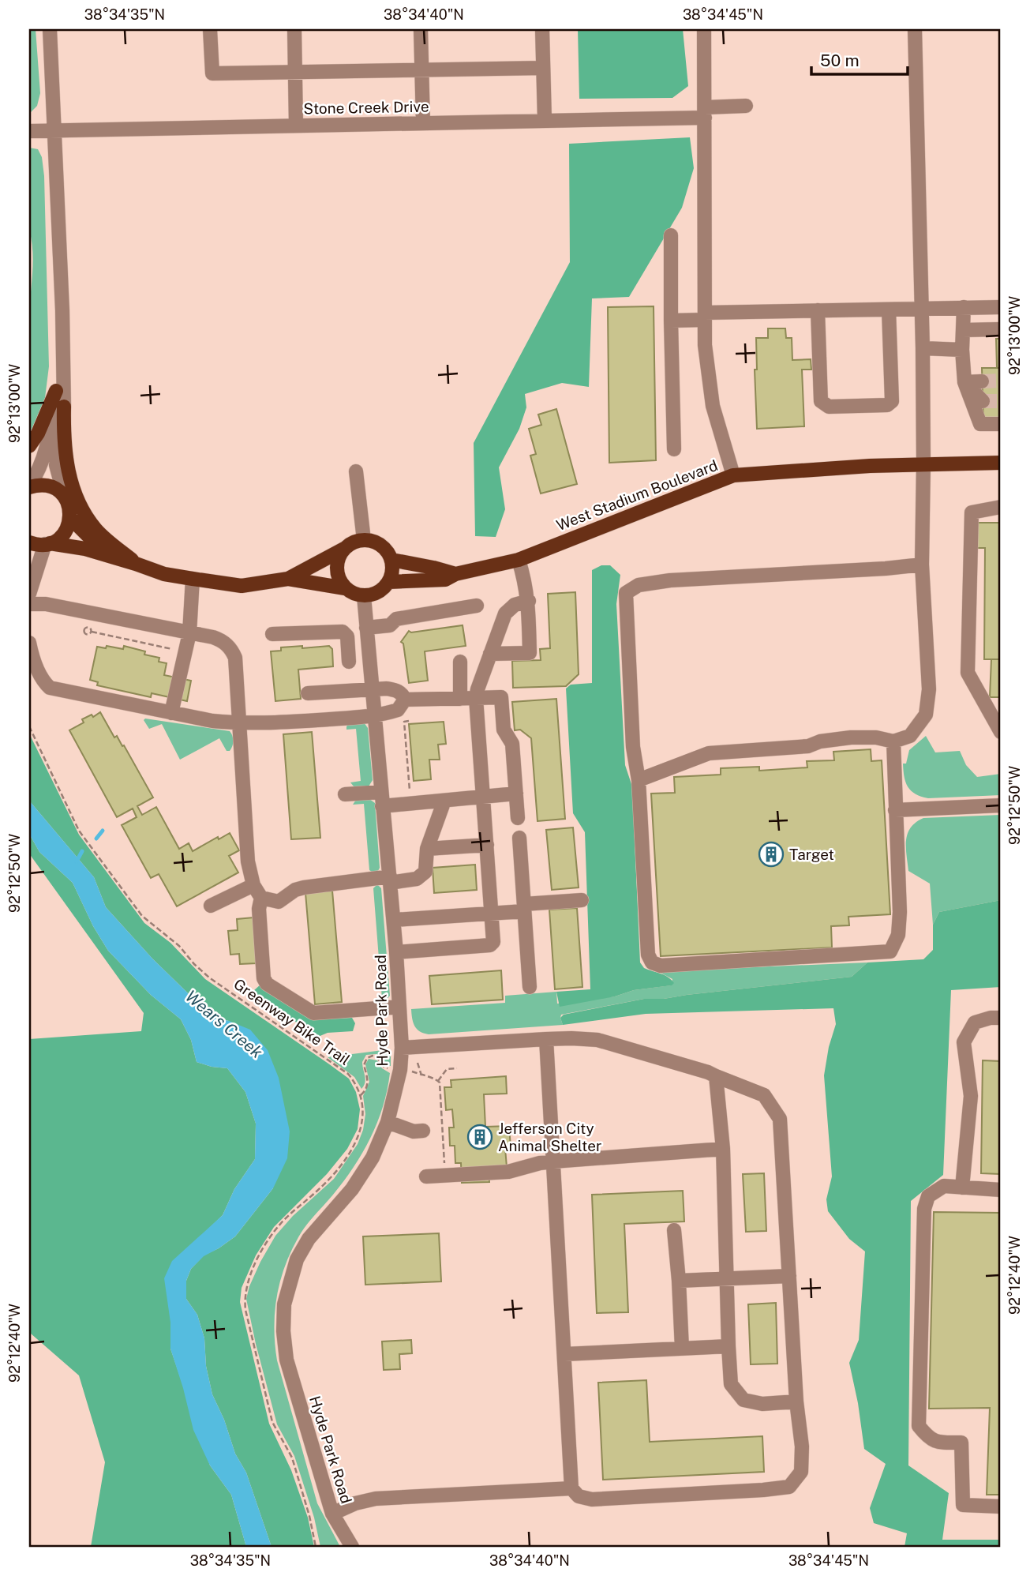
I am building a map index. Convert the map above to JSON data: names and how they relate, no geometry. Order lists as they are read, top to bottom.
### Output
{
  "streets": {
    "main road": ["West Stadium Boulevard"],
    "street": ["Stone Creek Drive", "Hyde Park Road"],
    "path": ["Greenway Bike Trail"]
  },
  "crossings": [
    ["West Stadium Boulevard", "Hyde Park Road"]
  ],
  "water": ["Wears Creek"],
  "places": {
    "building": ["Target", "Jefferson City Animal Shelter"]
  },
  "scale_bar": "50 m",
  "coordinates": [
    "38°34'35\"N",
    "38°34'40\"N",
    "38°34'45\"N",
    "92°13'00\"W",
    "92°12'50\"W",
    "92°12'40\"W"
  ]
}
